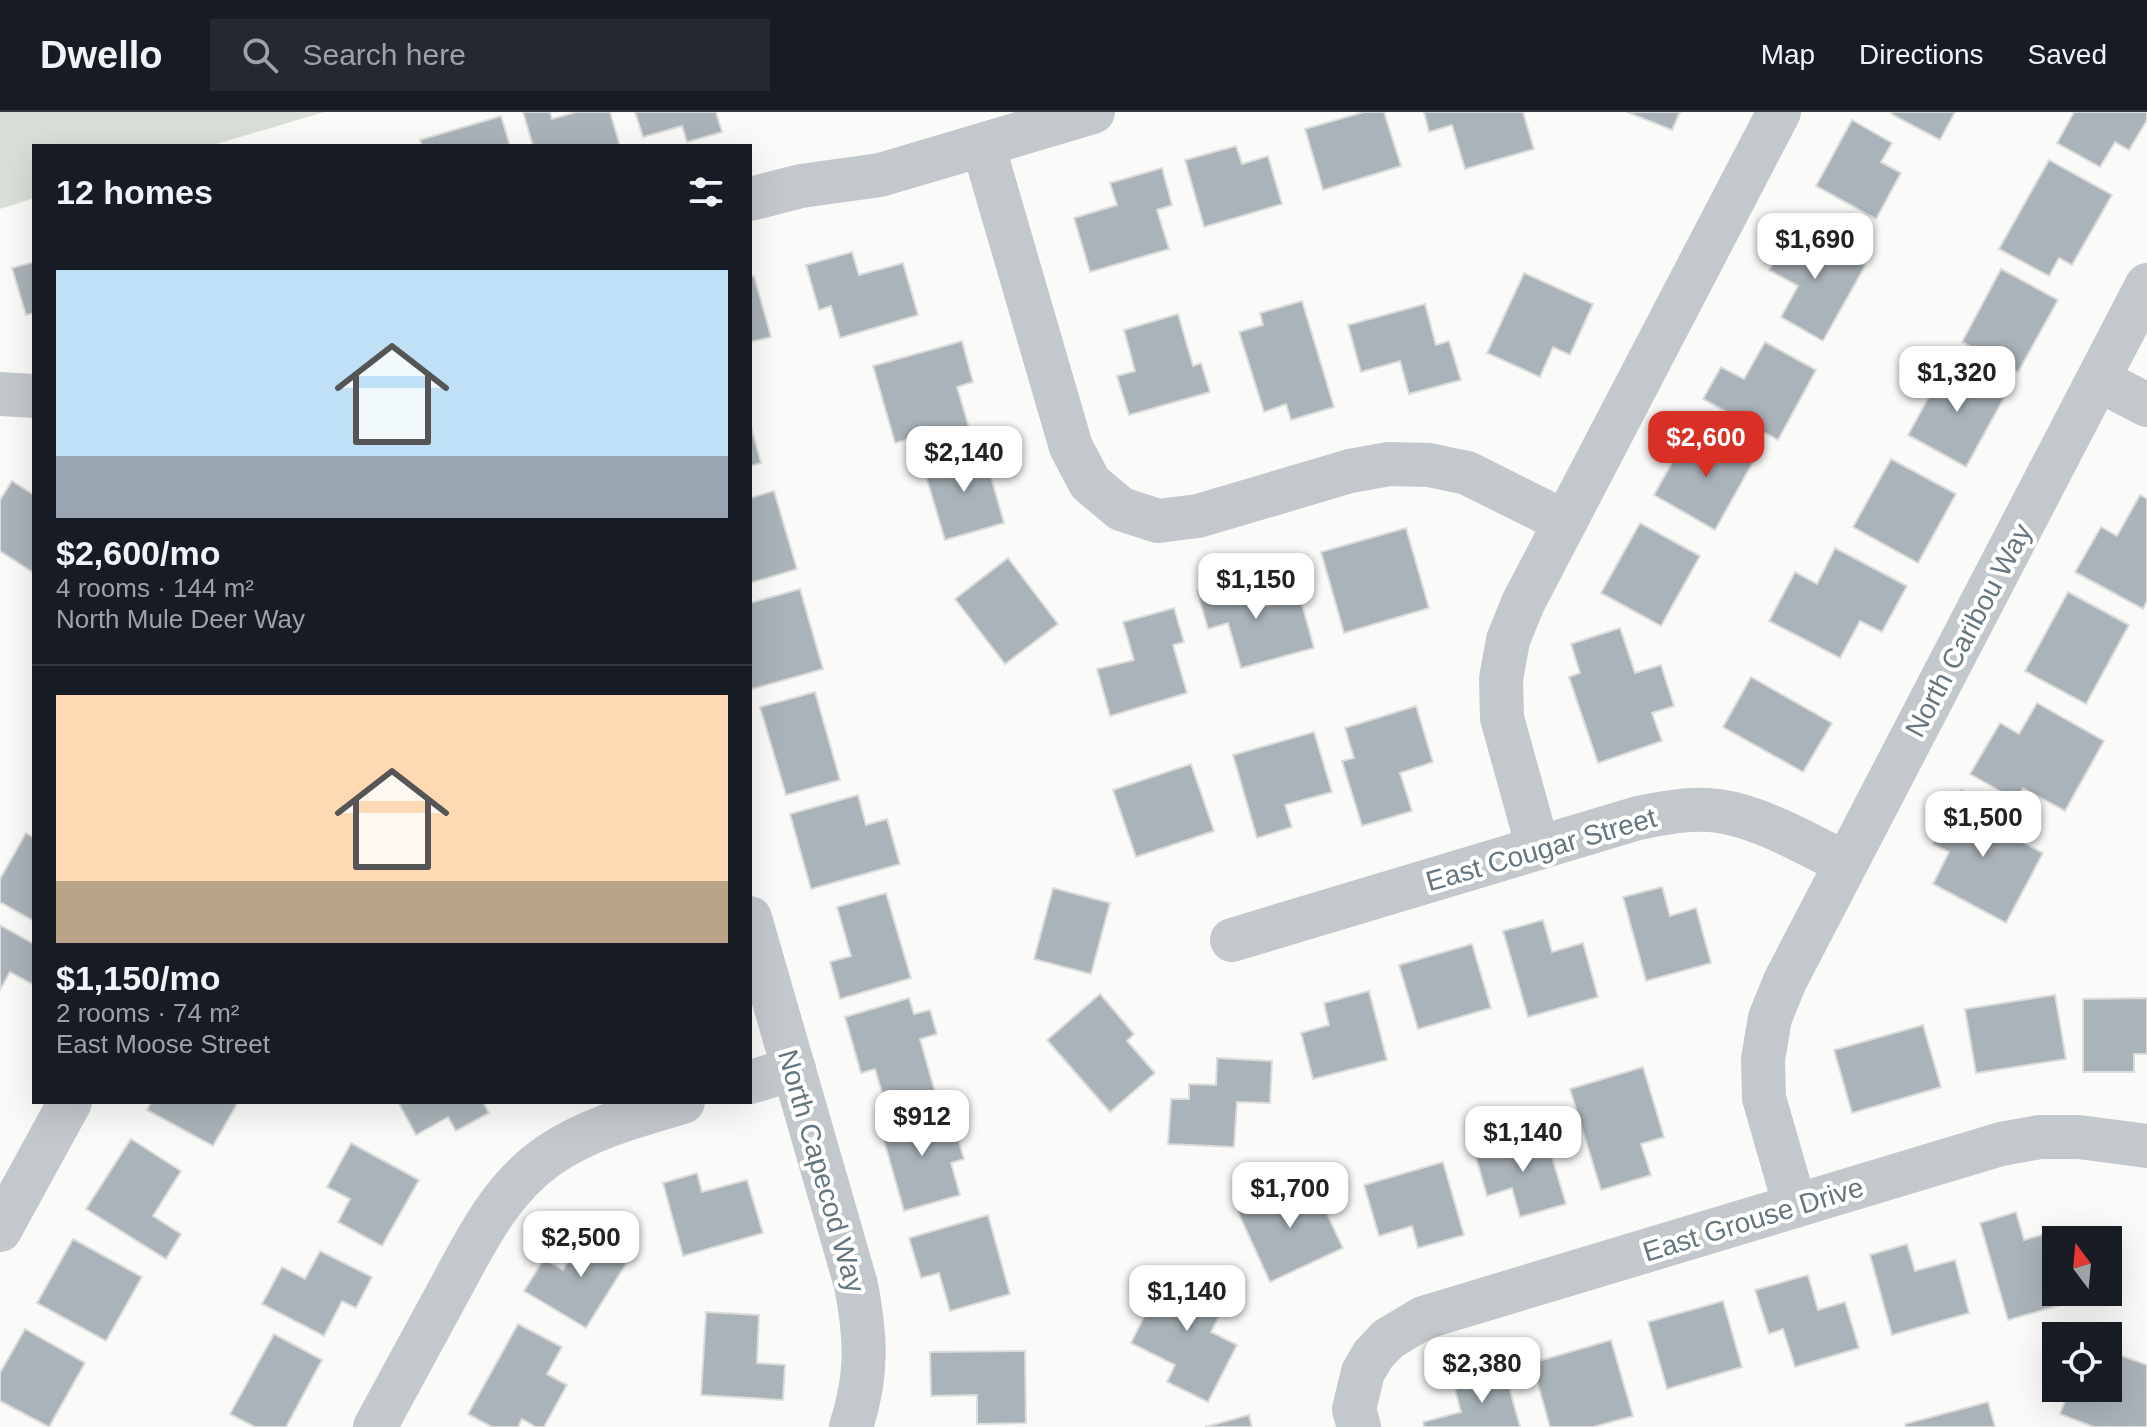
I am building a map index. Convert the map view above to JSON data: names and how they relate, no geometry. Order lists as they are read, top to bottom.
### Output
{
  "streets": {
    "street": [
      "North Caribou Way",
      "East Cougar Street",
      "North Capecod Way",
      "East Grouse Drive"
    ]
  },
  "crossings": [
    ["North Caribou Way", "East Cougar Street"],
    ["North Caribou Way", "East Grouse Drive"]
  ],
  "north": "top",
  "page": {
    "header": "Dwello",
    "search": "Search here",
    "nav": ["Map", "Directions", "Saved"],
    "heading": "12 homes",
    "price": [
      "$1,690",
      "$1,320",
      "$2,600",
      "$2,140",
      "$1,150",
      "$1,500",
      "$912",
      "$1,140",
      "$1,700",
      "$2,500",
      "$1,140",
      "$2,380"
    ],
    "list": [
      {
        "name": "$2,600/mo",
        "note": "4 rooms · 144 m² · North Mule Deer Way"
      },
      {
        "name": "$1,150/mo",
        "note": "2 rooms · 74 m² · East Moose Street"
      }
    ]
  }
}
